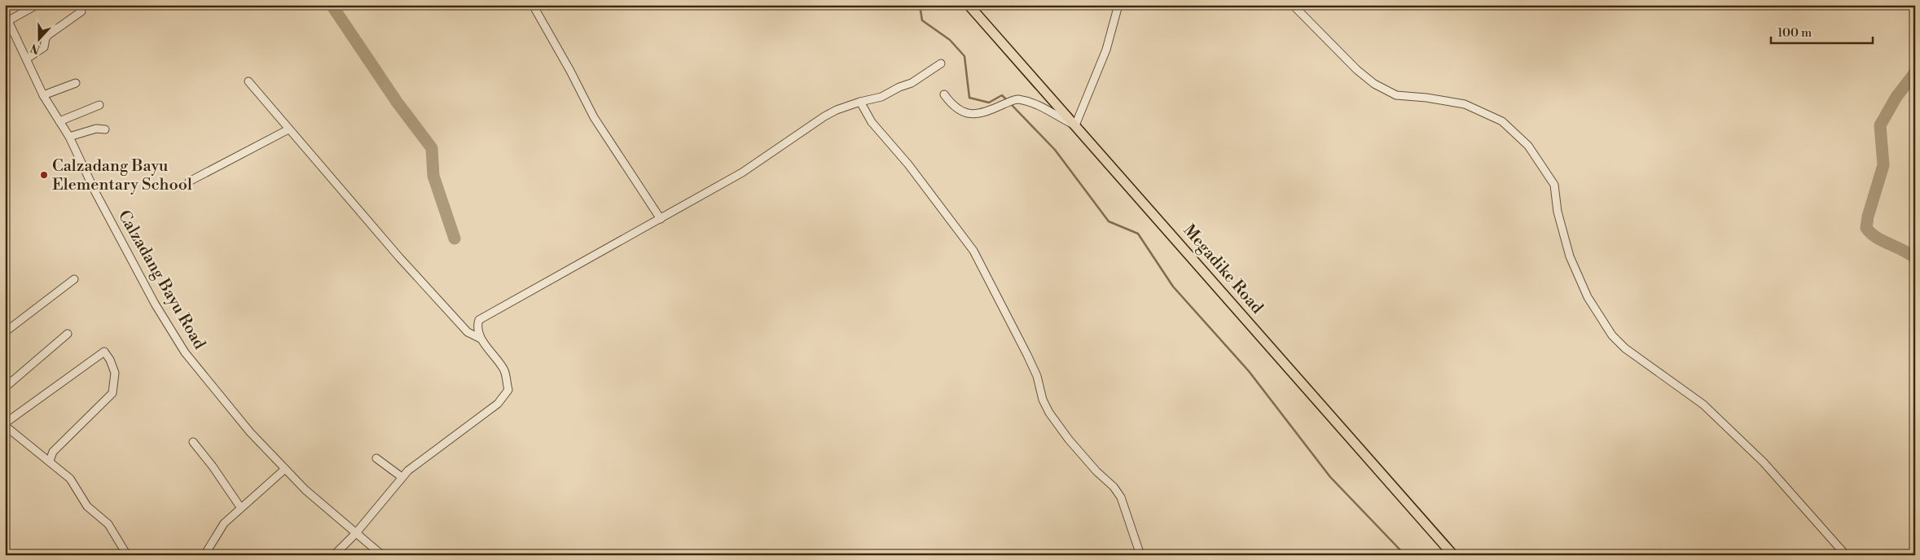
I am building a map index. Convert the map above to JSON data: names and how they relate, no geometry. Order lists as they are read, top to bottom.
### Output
{
  "streets": {
    "main road": ["Megadike Road"],
    "street": ["Calzadang Bayu Road"]
  },
  "places": ["Calzadang Bayu Elementary School"],
  "scale_bar": "100 m",
  "north": "bottom"
}
